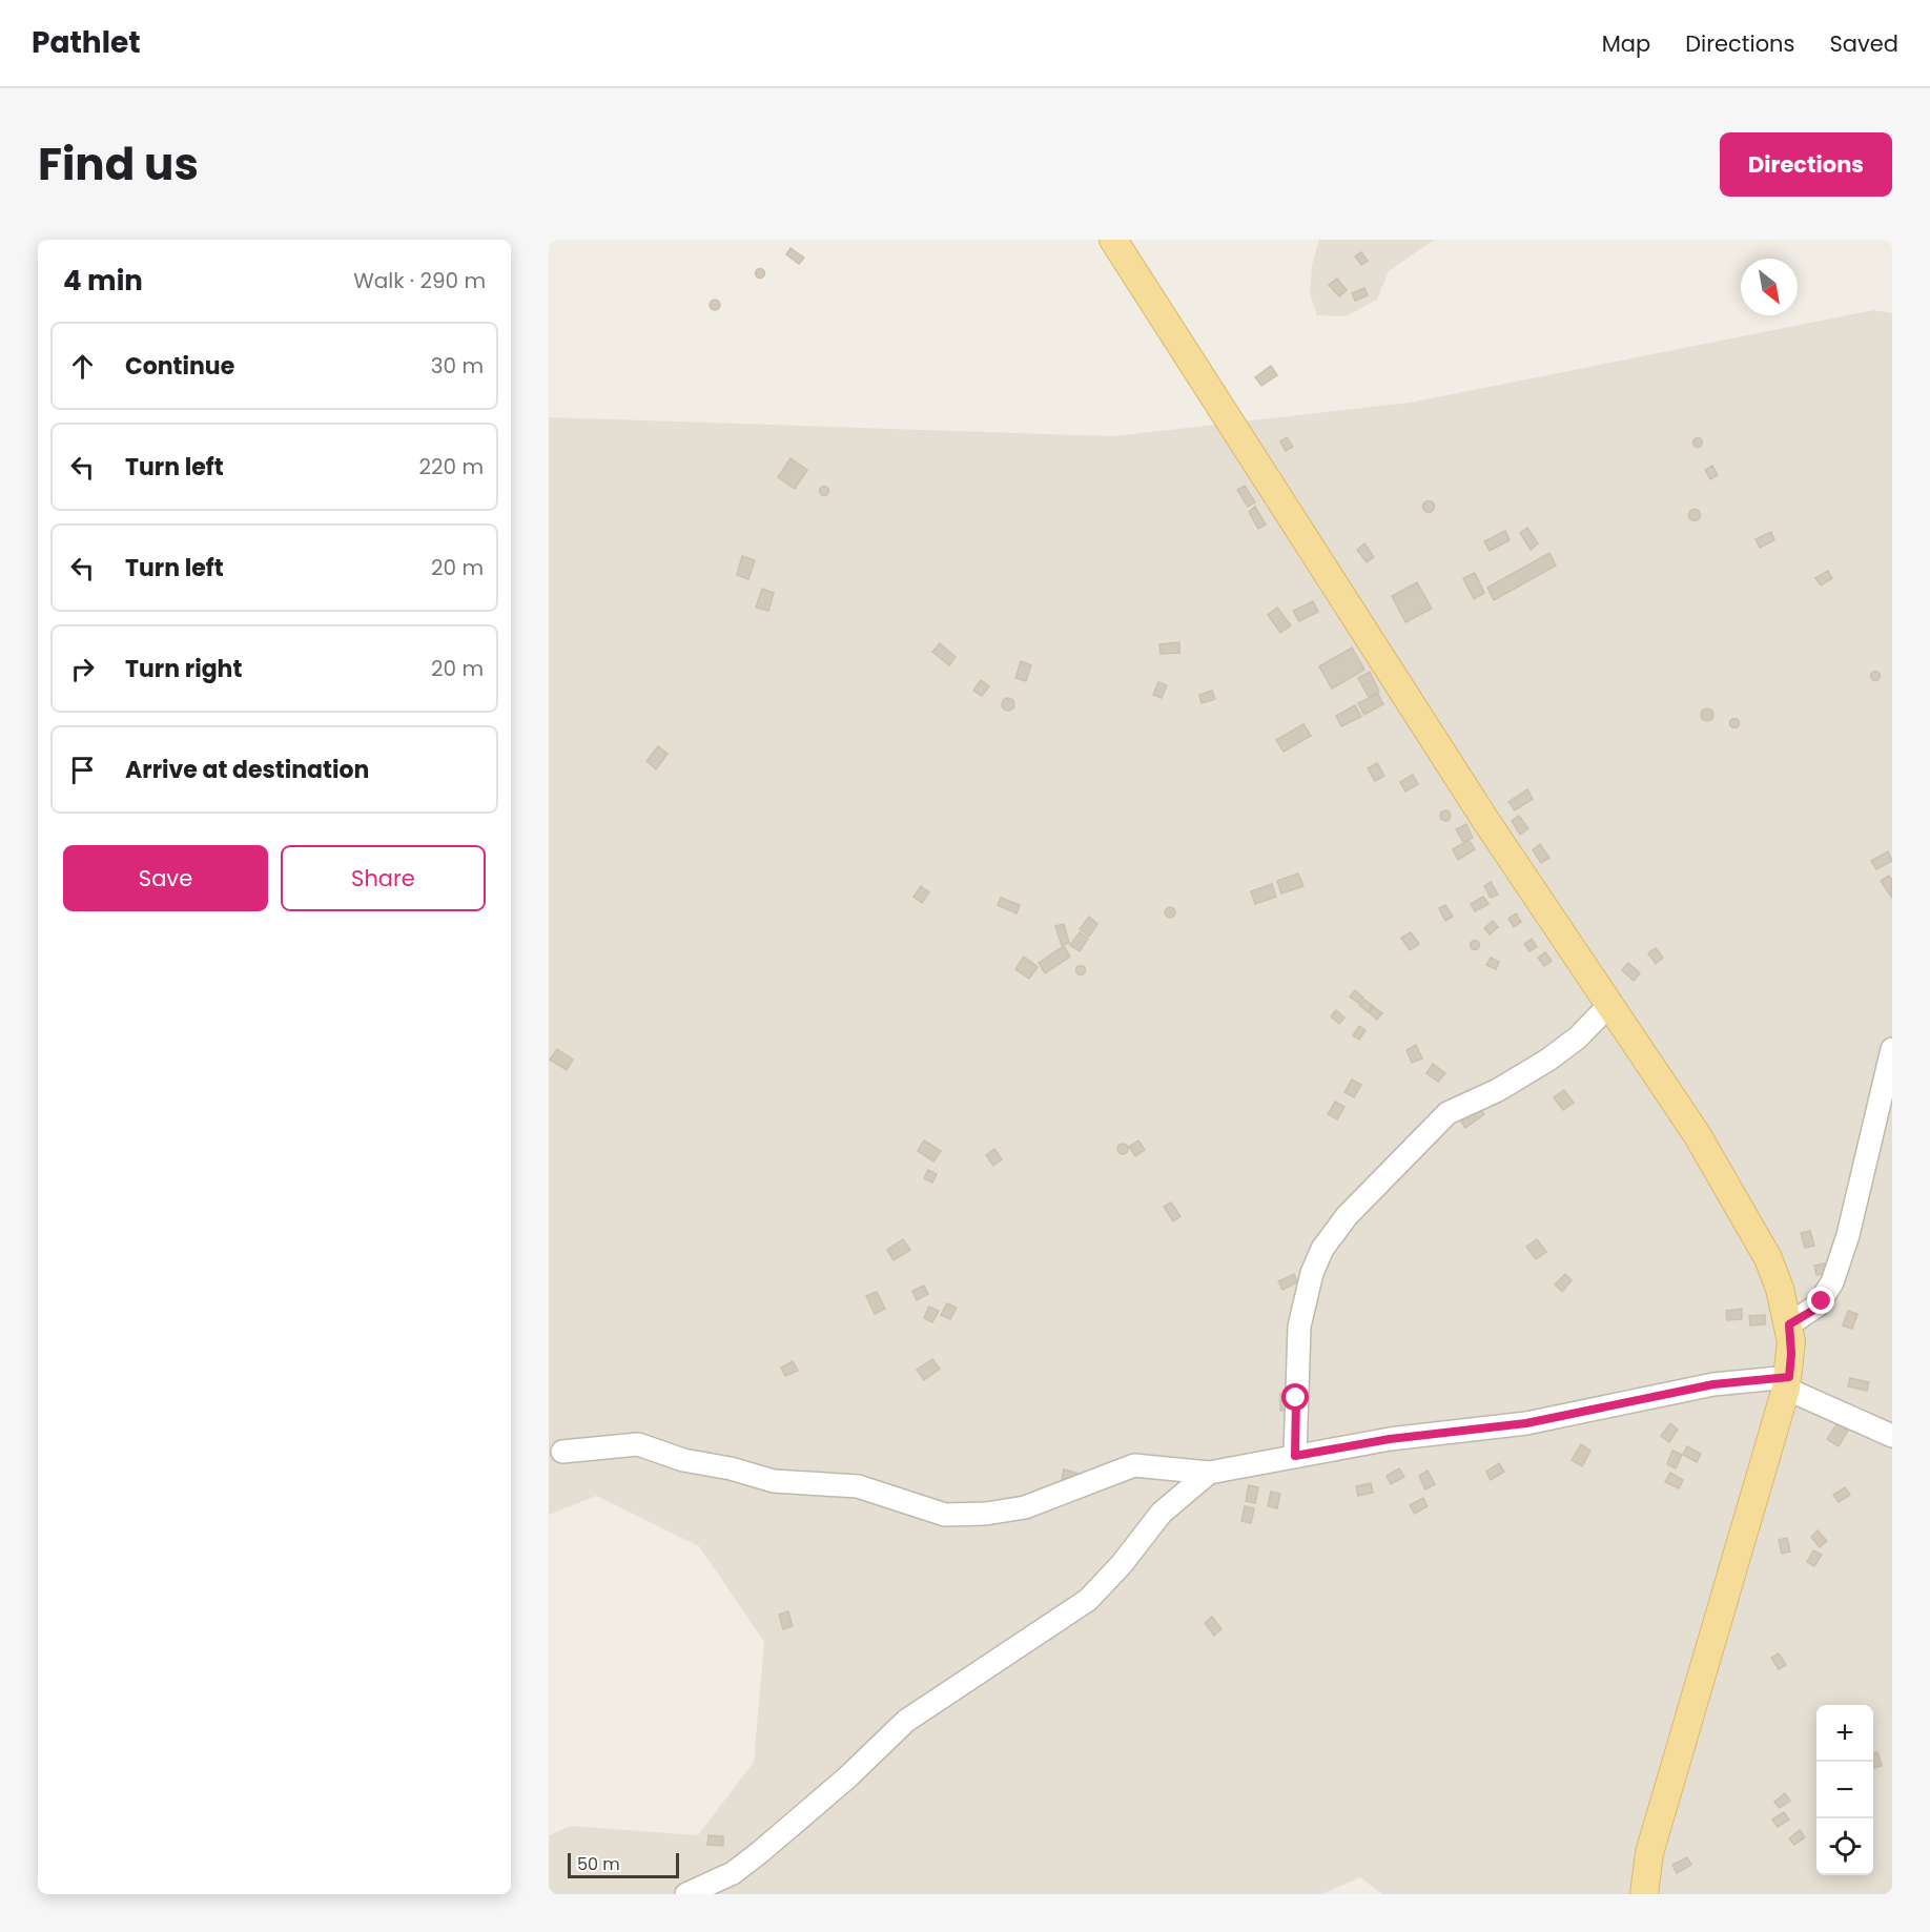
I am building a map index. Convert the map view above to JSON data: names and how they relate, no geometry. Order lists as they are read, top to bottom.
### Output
{
  "scale_bar": "50 m",
  "north": "bottom right",
  "page": {
    "header": "Pathlet",
    "nav": ["Map", "Directions", "Saved"],
    "title": "Find us",
    "buttons": [
      "Directions",
      ["Save", "Share"]
    ],
    "heading": ["4 min", "Walk · 290 m"],
    "list": [
      ["Continue", "30 m"],
      ["Turn left", "220 m"],
      ["Turn left", "20 m"],
      ["Turn right", "20 m"],
      "Arrive at destination"
    ],
    "map_buttons": ["+", "−"],
    "scale": "50 m"
  }
}
